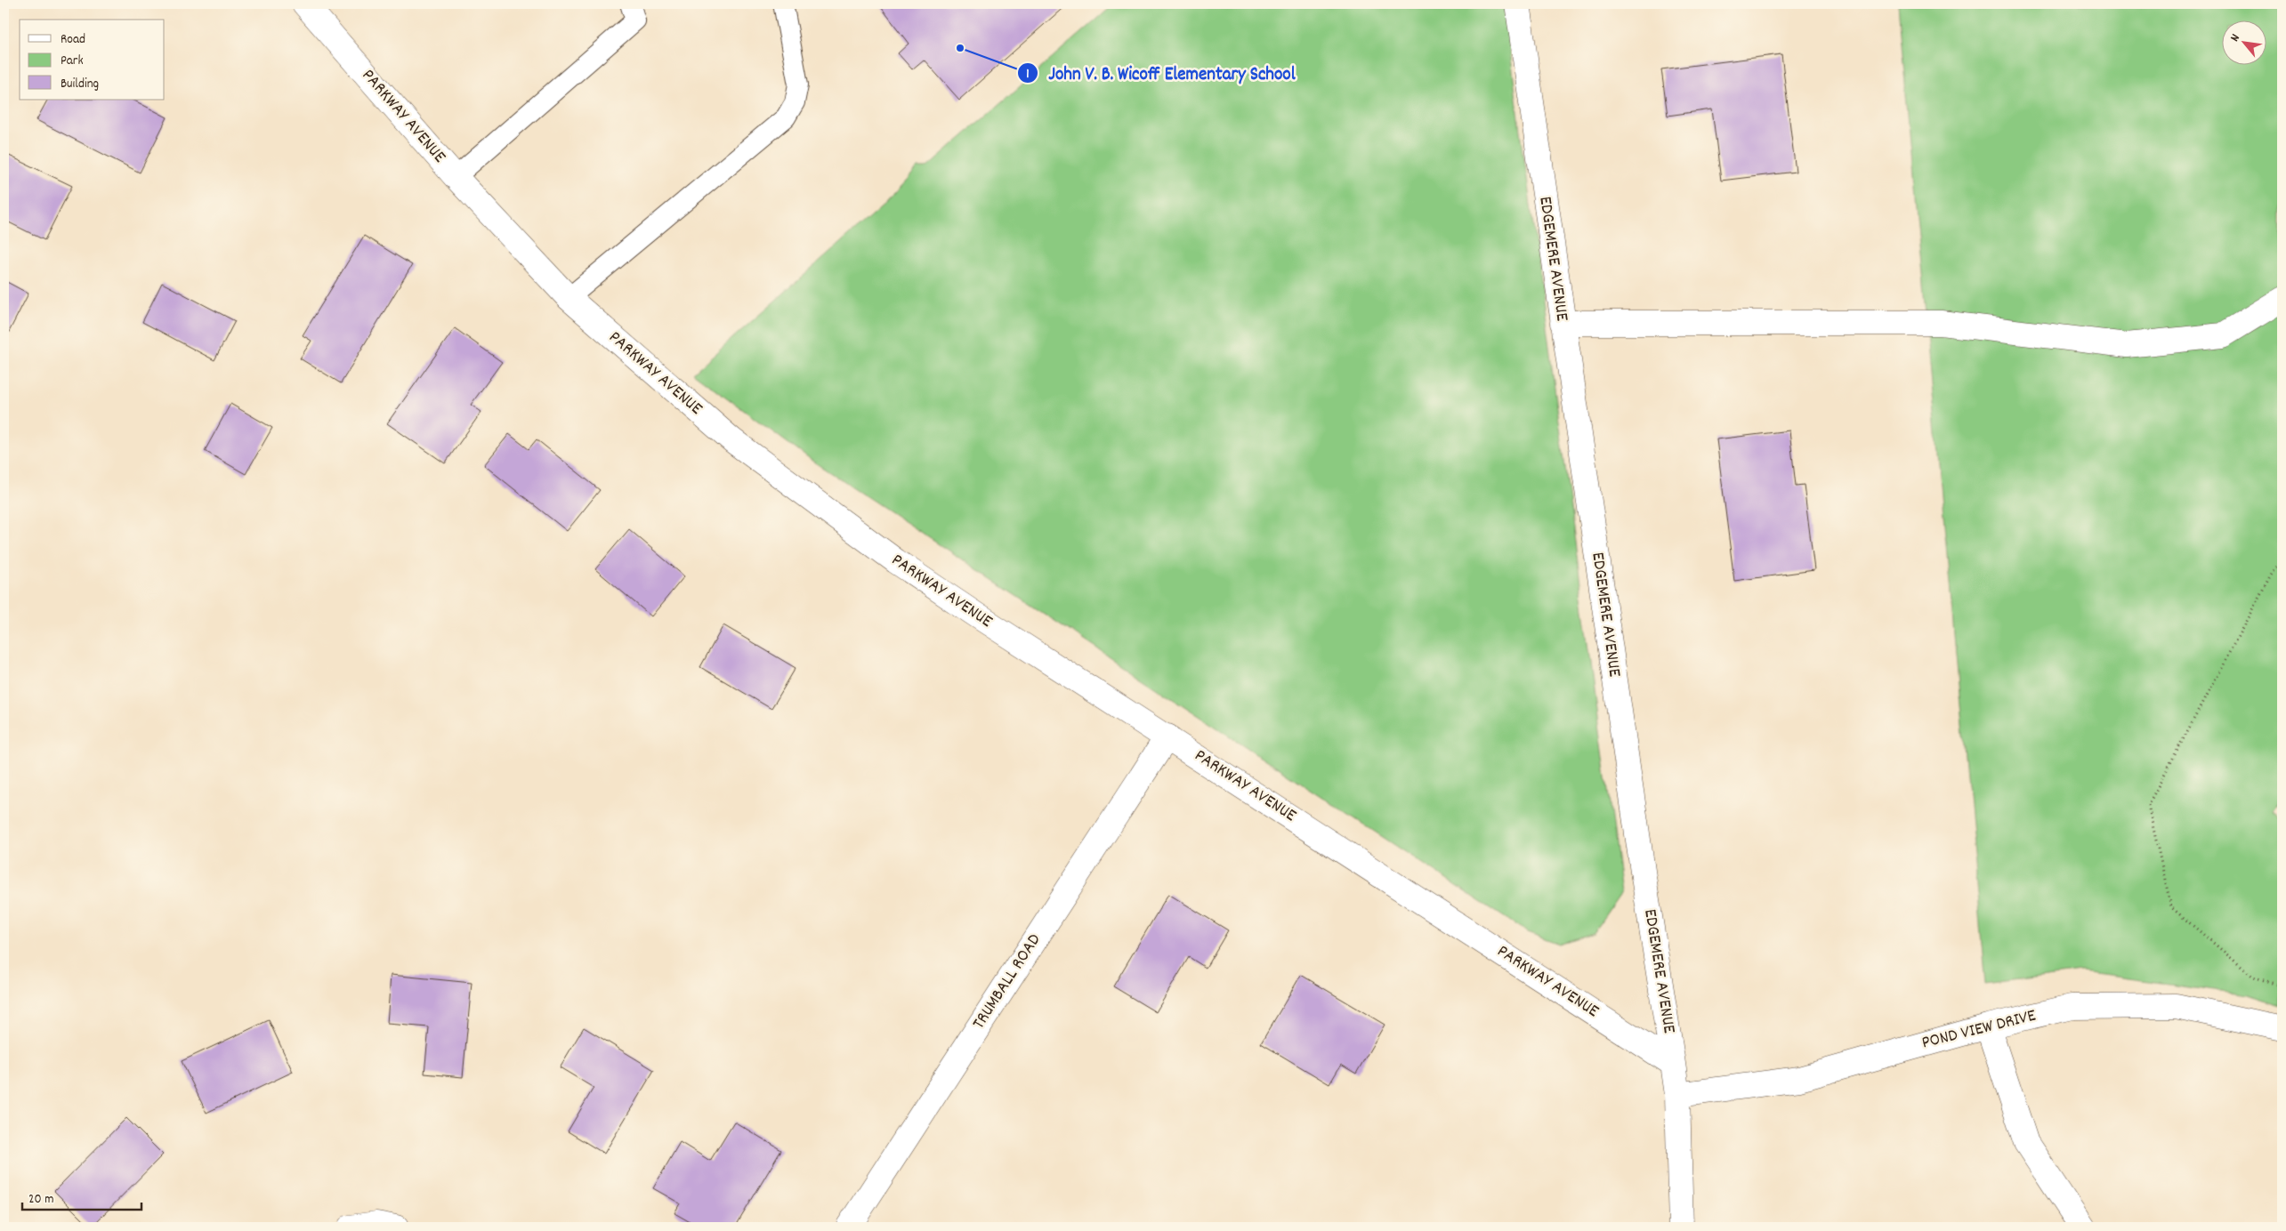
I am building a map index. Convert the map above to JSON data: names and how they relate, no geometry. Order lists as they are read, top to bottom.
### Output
{
  "streets": {
    "street": [
      "PARKWAY AVENUE",
      "EDGEMERE AVENUE",
      "TRUMBALL ROAD",
      "POND VIEW DRIVE"
    ]
  },
  "crossings": [
    ["PARKWAY AVENUE", "EDGEMERE AVENUE"],
    ["PARKWAY AVENUE", "TRUMBALL ROAD"],
    ["EDGEMERE AVENUE", "POND VIEW DRIVE"]
  ],
  "places": ["John V. B. Wicoff Elementary School"],
  "legend": ["Road", "Park", "Building"],
  "scale_bar": "20 m",
  "north": "top left"
}
